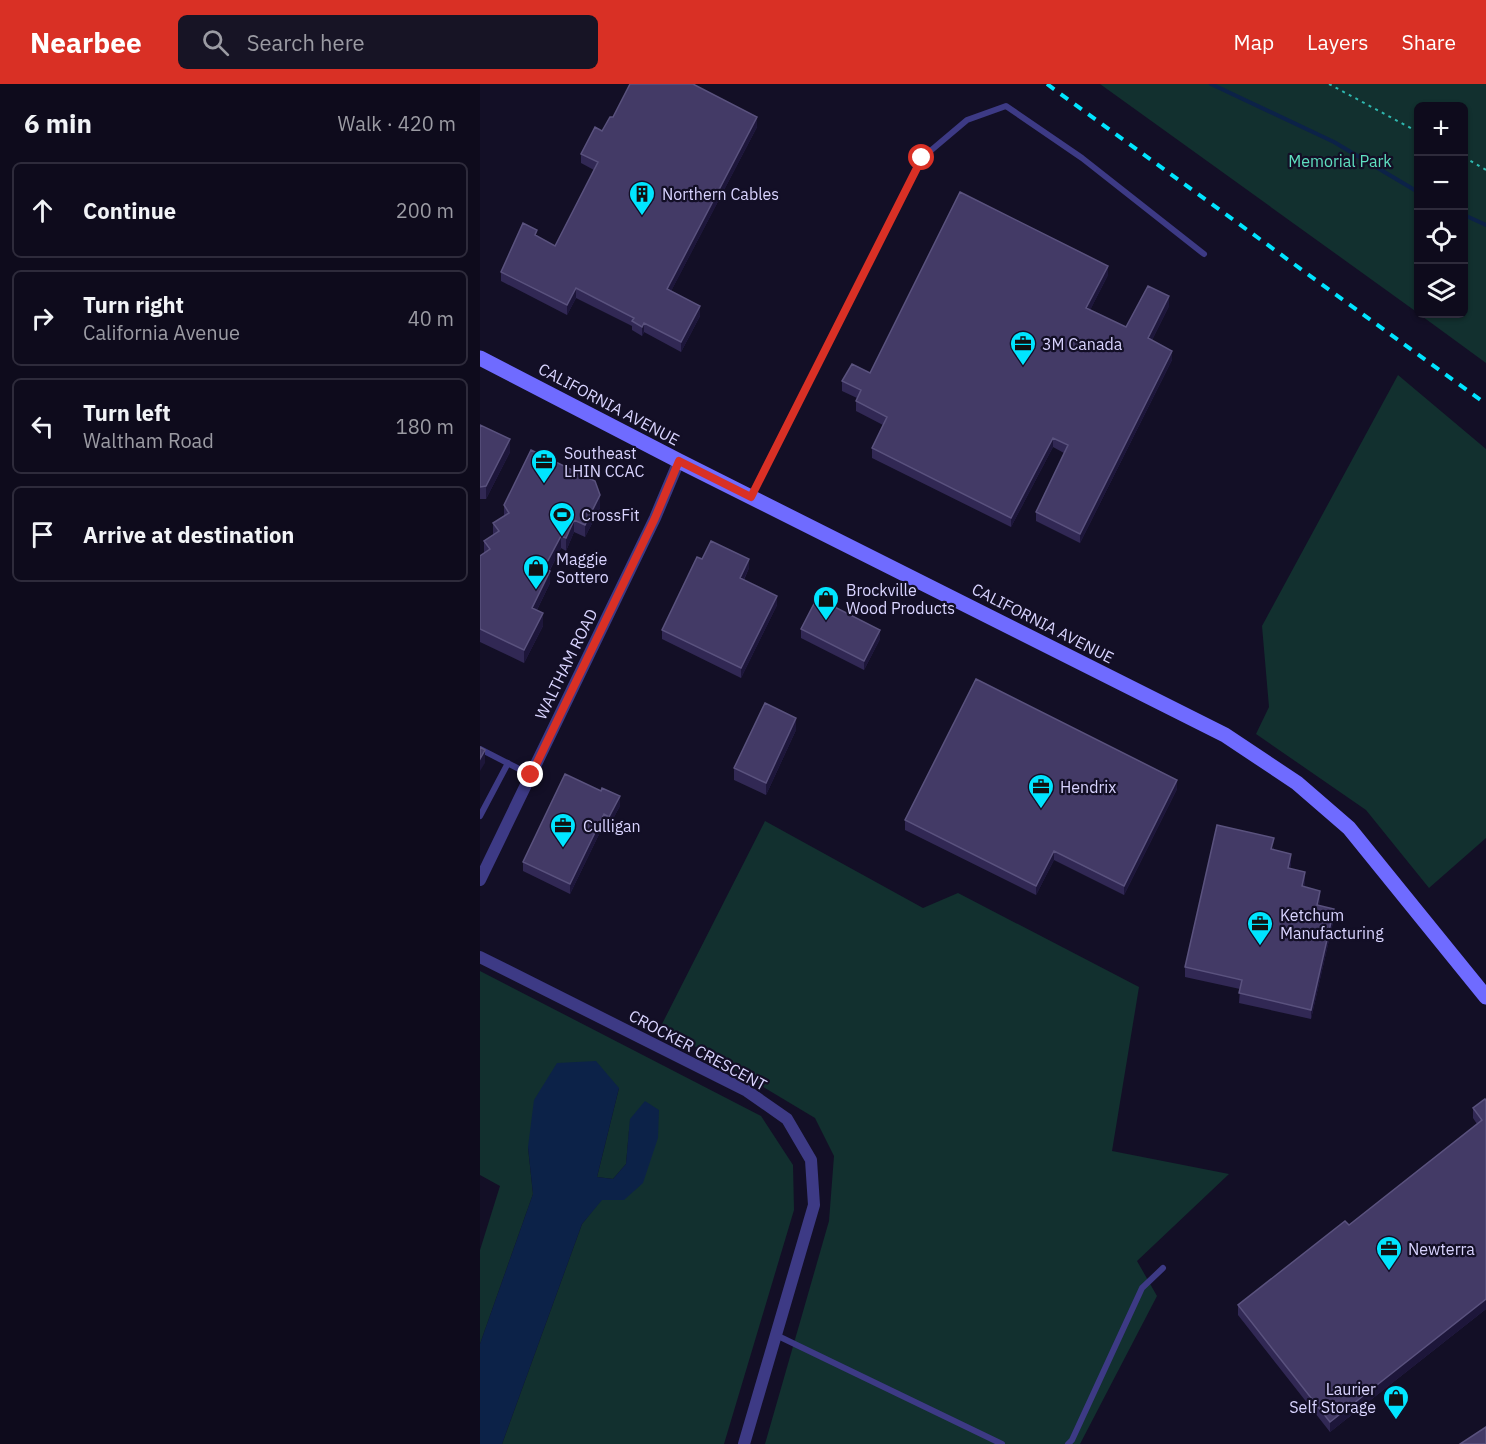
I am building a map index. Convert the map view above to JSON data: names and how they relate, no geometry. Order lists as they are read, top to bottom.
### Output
{
  "streets": {
    "street": ["CALIFORNIA AVENUE", "WALTHAM ROAD", "CROCKER CRESCENT"]
  },
  "crossings": [
    ["CALIFORNIA AVENUE", "WALTHAM ROAD"]
  ],
  "parks": ["Memorial Park"],
  "places": {
    "building": ["Northern Cables"],
    "office": [
      "3M Canada",
      "Southeast LHIN CCAC",
      "Hendrix",
      "Culligan",
      "Ketchum Manufacturing",
      "Newterra"
    ],
    "sports": ["CrossFit"],
    "shop": ["Maggie Sottero", "Brockville Wood Products", "Laurier Self Storage"]
  },
  "page": {
    "header": "Nearbee",
    "search": "Search here",
    "nav": ["Map", "Layers", "Share"],
    "heading": ["6 min", "Walk · 420 m"],
    "map_buttons": ["+", "−"],
    "list": [
      ["Continue", "200 m"],
      ["Turn right", "California Avenue", "40 m"],
      ["Turn left", "Waltham Road", "180 m"],
      "Arrive at destination"
    ]
  }
}
